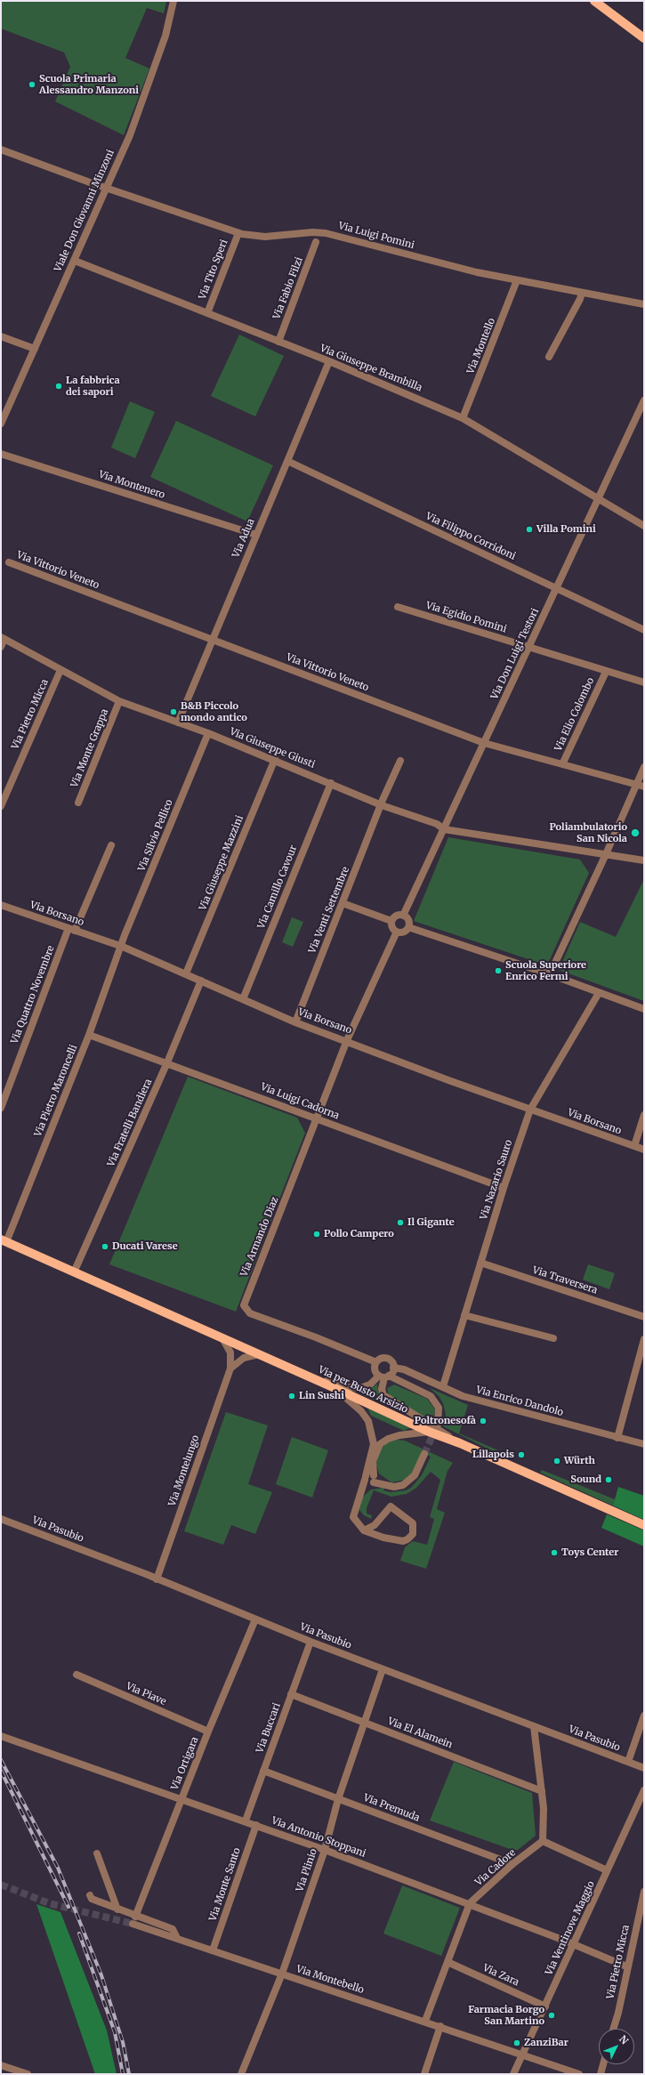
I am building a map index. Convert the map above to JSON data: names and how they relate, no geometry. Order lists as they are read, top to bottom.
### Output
{
  "streets": {
    "main road": ["Via per Busto Arsizio"],
    "street": [
      "Viale Don Giovanni Minzoni",
      "Via Luigi Pomini",
      "Via Tito Speri",
      "Via Fabio Filzi",
      "Via Montello",
      "Via Giuseppe Brambilla",
      "Via Montenero",
      "Via Filippo Corridoni",
      "Via Adua",
      "Via Vittorio Veneto",
      "Via Egidio Pomini",
      "Via Don Luigi Testori",
      "Via Pietro Micca",
      "Via Elio Colombo",
      "Via Monte Grappa",
      "Via Giuseppe Giusti",
      "Via Silvio Pellico",
      "Via Giuseppe Mazzini",
      "Via Camillo Cavour",
      "Via Venti Settembre",
      "Via Borsano",
      "Via Quattro Novembre",
      "Via Pietro Maroncelli",
      "Via Luigi Cadorna",
      "Via Fratelli Bandiera",
      "Via Nazario Sauro",
      "Via Armando Diaz",
      "Via Traversera",
      "Via Enrico Dandolo",
      "Via Montelungo",
      "Via Pasubio",
      "Via Piave",
      "Via Buccari",
      "Via El Alamein",
      "Via Ortigara",
      "Via Premuda",
      "Via Antonio Stoppani",
      "Via Cadore",
      "Via Plinio",
      "Via Monte Santo",
      "Via Ventinove Maggio",
      "Via Zara",
      "Via Montebello"
    ]
  },
  "crossings": [
    ["Viale Don Giovanni Minzoni", "Via Luigi Pomini"],
    ["Viale Don Giovanni Minzoni", "Via Giuseppe Brambilla"],
    ["Via Luigi Pomini", "Via Tito Speri"],
    ["Via Luigi Pomini", "Via Montello"],
    ["Via Tito Speri", "Via Giuseppe Brambilla"],
    ["Via Fabio Filzi", "Via Giuseppe Brambilla"],
    ["Via Montello", "Via Giuseppe Brambilla"],
    ["Via Giuseppe Brambilla", "Via Adua"],
    ["Via Giuseppe Brambilla", "Via Don Luigi Testori"],
    ["Via Montenero", "Via Adua"],
    ["Via Filippo Corridoni", "Via Adua"],
    ["Via Filippo Corridoni", "Via Don Luigi Testori"],
    ["Via Adua", "Via Vittorio Veneto"],
    ["Via Adua", "Via Giuseppe Giusti"],
    ["Via Vittorio Veneto", "Via Don Luigi Testori"],
    ["Via Vittorio Veneto", "Via Elio Colombo"],
    ["Via Egidio Pomini", "Via Don Luigi Testori"],
    ["Via Egidio Pomini", "Via Elio Colombo"],
    ["Via Don Luigi Testori", "Via Giuseppe Giusti"],
    ["Via Pietro Micca", "Via Giuseppe Giusti"],
    ["Via Pietro Micca", "Via Antonio Stoppani"],
    ["Via Monte Grappa", "Via Giuseppe Giusti"],
    ["Via Giuseppe Giusti", "Via Silvio Pellico"],
    ["Via Giuseppe Giusti", "Via Giuseppe Mazzini"],
    ["Via Giuseppe Giusti", "Via Camillo Cavour"],
    ["Via Giuseppe Giusti", "Via Venti Settembre"],
    ["Via Silvio Pellico", "Via Borsano"],
    ["Via Silvio Pellico", "Via Pietro Maroncelli"],
    ["Via Giuseppe Mazzini", "Via Borsano"],
    ["Via Camillo Cavour", "Via Borsano"],
    ["Via Venti Settembre", "Via Borsano"],
    ["Via Borsano", "Via Quattro Novembre"],
    ["Via Borsano", "Via Pietro Maroncelli"],
    ["Via Borsano", "Via Fratelli Bandiera"],
    ["Via Borsano", "Via Nazario Sauro"],
    ["Via Borsano", "Via Armando Diaz"],
    ["Via Pietro Maroncelli", "Via Luigi Cadorna"],
    ["Via Luigi Cadorna", "Via Fratelli Bandiera"],
    ["Via Luigi Cadorna", "Via Nazario Sauro"],
    ["Via Luigi Cadorna", "Via Armando Diaz"],
    ["Via Fratelli Bandiera", "Via per Busto Arsizio"],
    ["Via Nazario Sauro", "Via Traversera"],
    ["Via Nazario Sauro", "Via Enrico Dandolo"],
    ["Via Armando Diaz", "Via Enrico Dandolo"],
    ["Via per Busto Arsizio", "Via Montelungo"],
    ["Via Montelungo", "Via Pasubio"],
    ["Via Pasubio", "Via Buccari"],
    ["Via Pasubio", "Via Ortigara"],
    ["Via Pasubio", "Via Plinio"],
    ["Via Piave", "Via Ortigara"],
    ["Via Buccari", "Via El Alamein"],
    ["Via Buccari", "Via Premuda"],
    ["Via Buccari", "Via Antonio Stoppani"],
    ["Via El Alamein", "Via Plinio"],
    ["Via Ortigara", "Via Antonio Stoppani"],
    ["Via Premuda", "Via Cadore"],
    ["Via Premuda", "Via Plinio"],
    ["Via Antonio Stoppani", "Via Cadore"],
    ["Via Antonio Stoppani", "Via Plinio"],
    ["Via Antonio Stoppani", "Via Monte Santo"],
    ["Via Antonio Stoppani", "Via Ventinove Maggio"],
    ["Via Cadore", "Via Zara"],
    ["Via Cadore", "Via Montebello"],
    ["Via Plinio", "Via Montebello"],
    ["Via Monte Santo", "Via Montebello"],
    ["Via Ventinove Maggio", "Via Zara"],
    ["Via Ventinove Maggio", "Via Montebello"]
  ],
  "places": [
    "Scuola Primaria Alessandro Manzoni",
    "La fabbrica dei sapori",
    "Villa Pomini",
    "B&B Piccolo mondo antico",
    "Poliambulatorio San Nicola",
    "Scuola Superiore Enrico Fermi",
    "Il Gigante",
    "Pollo Campero",
    "Ducati Varese",
    "Lin Sushi",
    "Poltronesofà",
    "Lillapois",
    "Würth",
    "Sound",
    "Toys Center",
    "Farmacia Borgo San Martino",
    "ZanziBar"
  ],
  "north": "top right"
}
